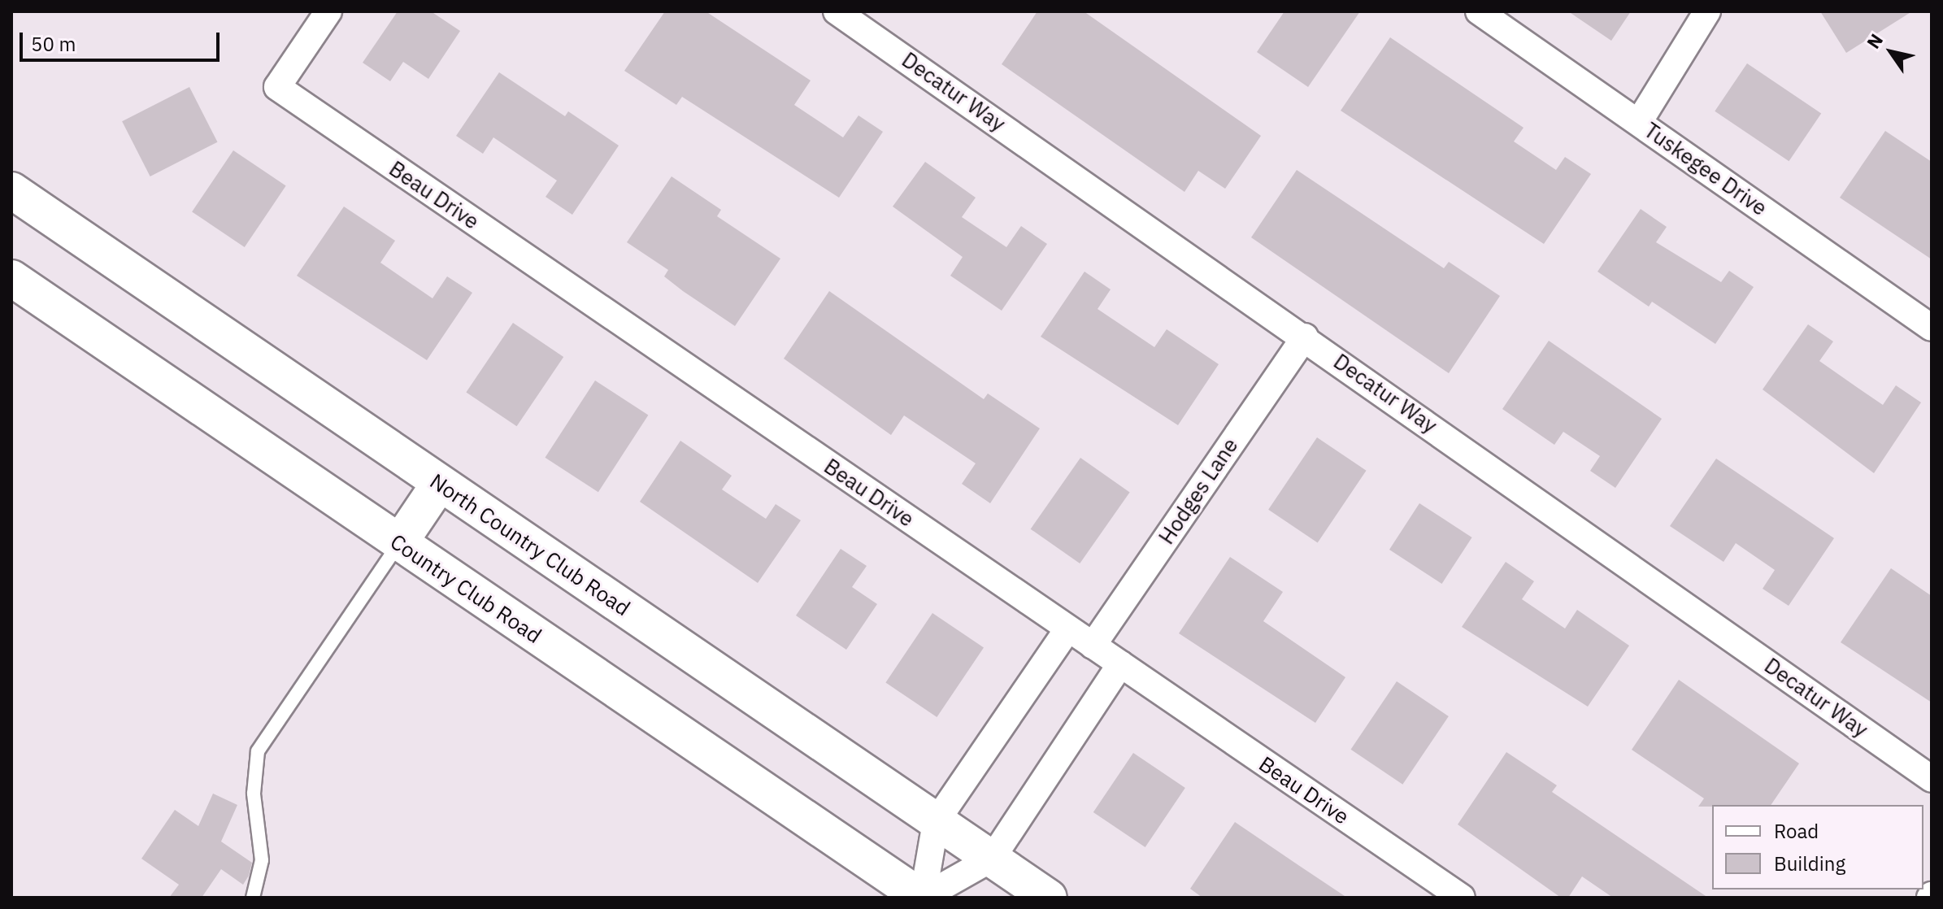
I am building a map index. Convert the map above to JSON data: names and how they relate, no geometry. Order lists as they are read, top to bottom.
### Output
{
  "streets": {
    "main road": ["North Country Club Road", "Country Club Road"],
    "street": [
      "Decatur Way",
      "Tuskegee Drive",
      "Beau Drive",
      "Hodges Lane"
    ]
  },
  "crossings": [
    ["Decatur Way", "Hodges Lane"],
    ["Beau Drive", "Hodges Lane"]
  ],
  "legend": ["Road", "Building"],
  "scale_bar": "50 m",
  "north": "top left"
}
